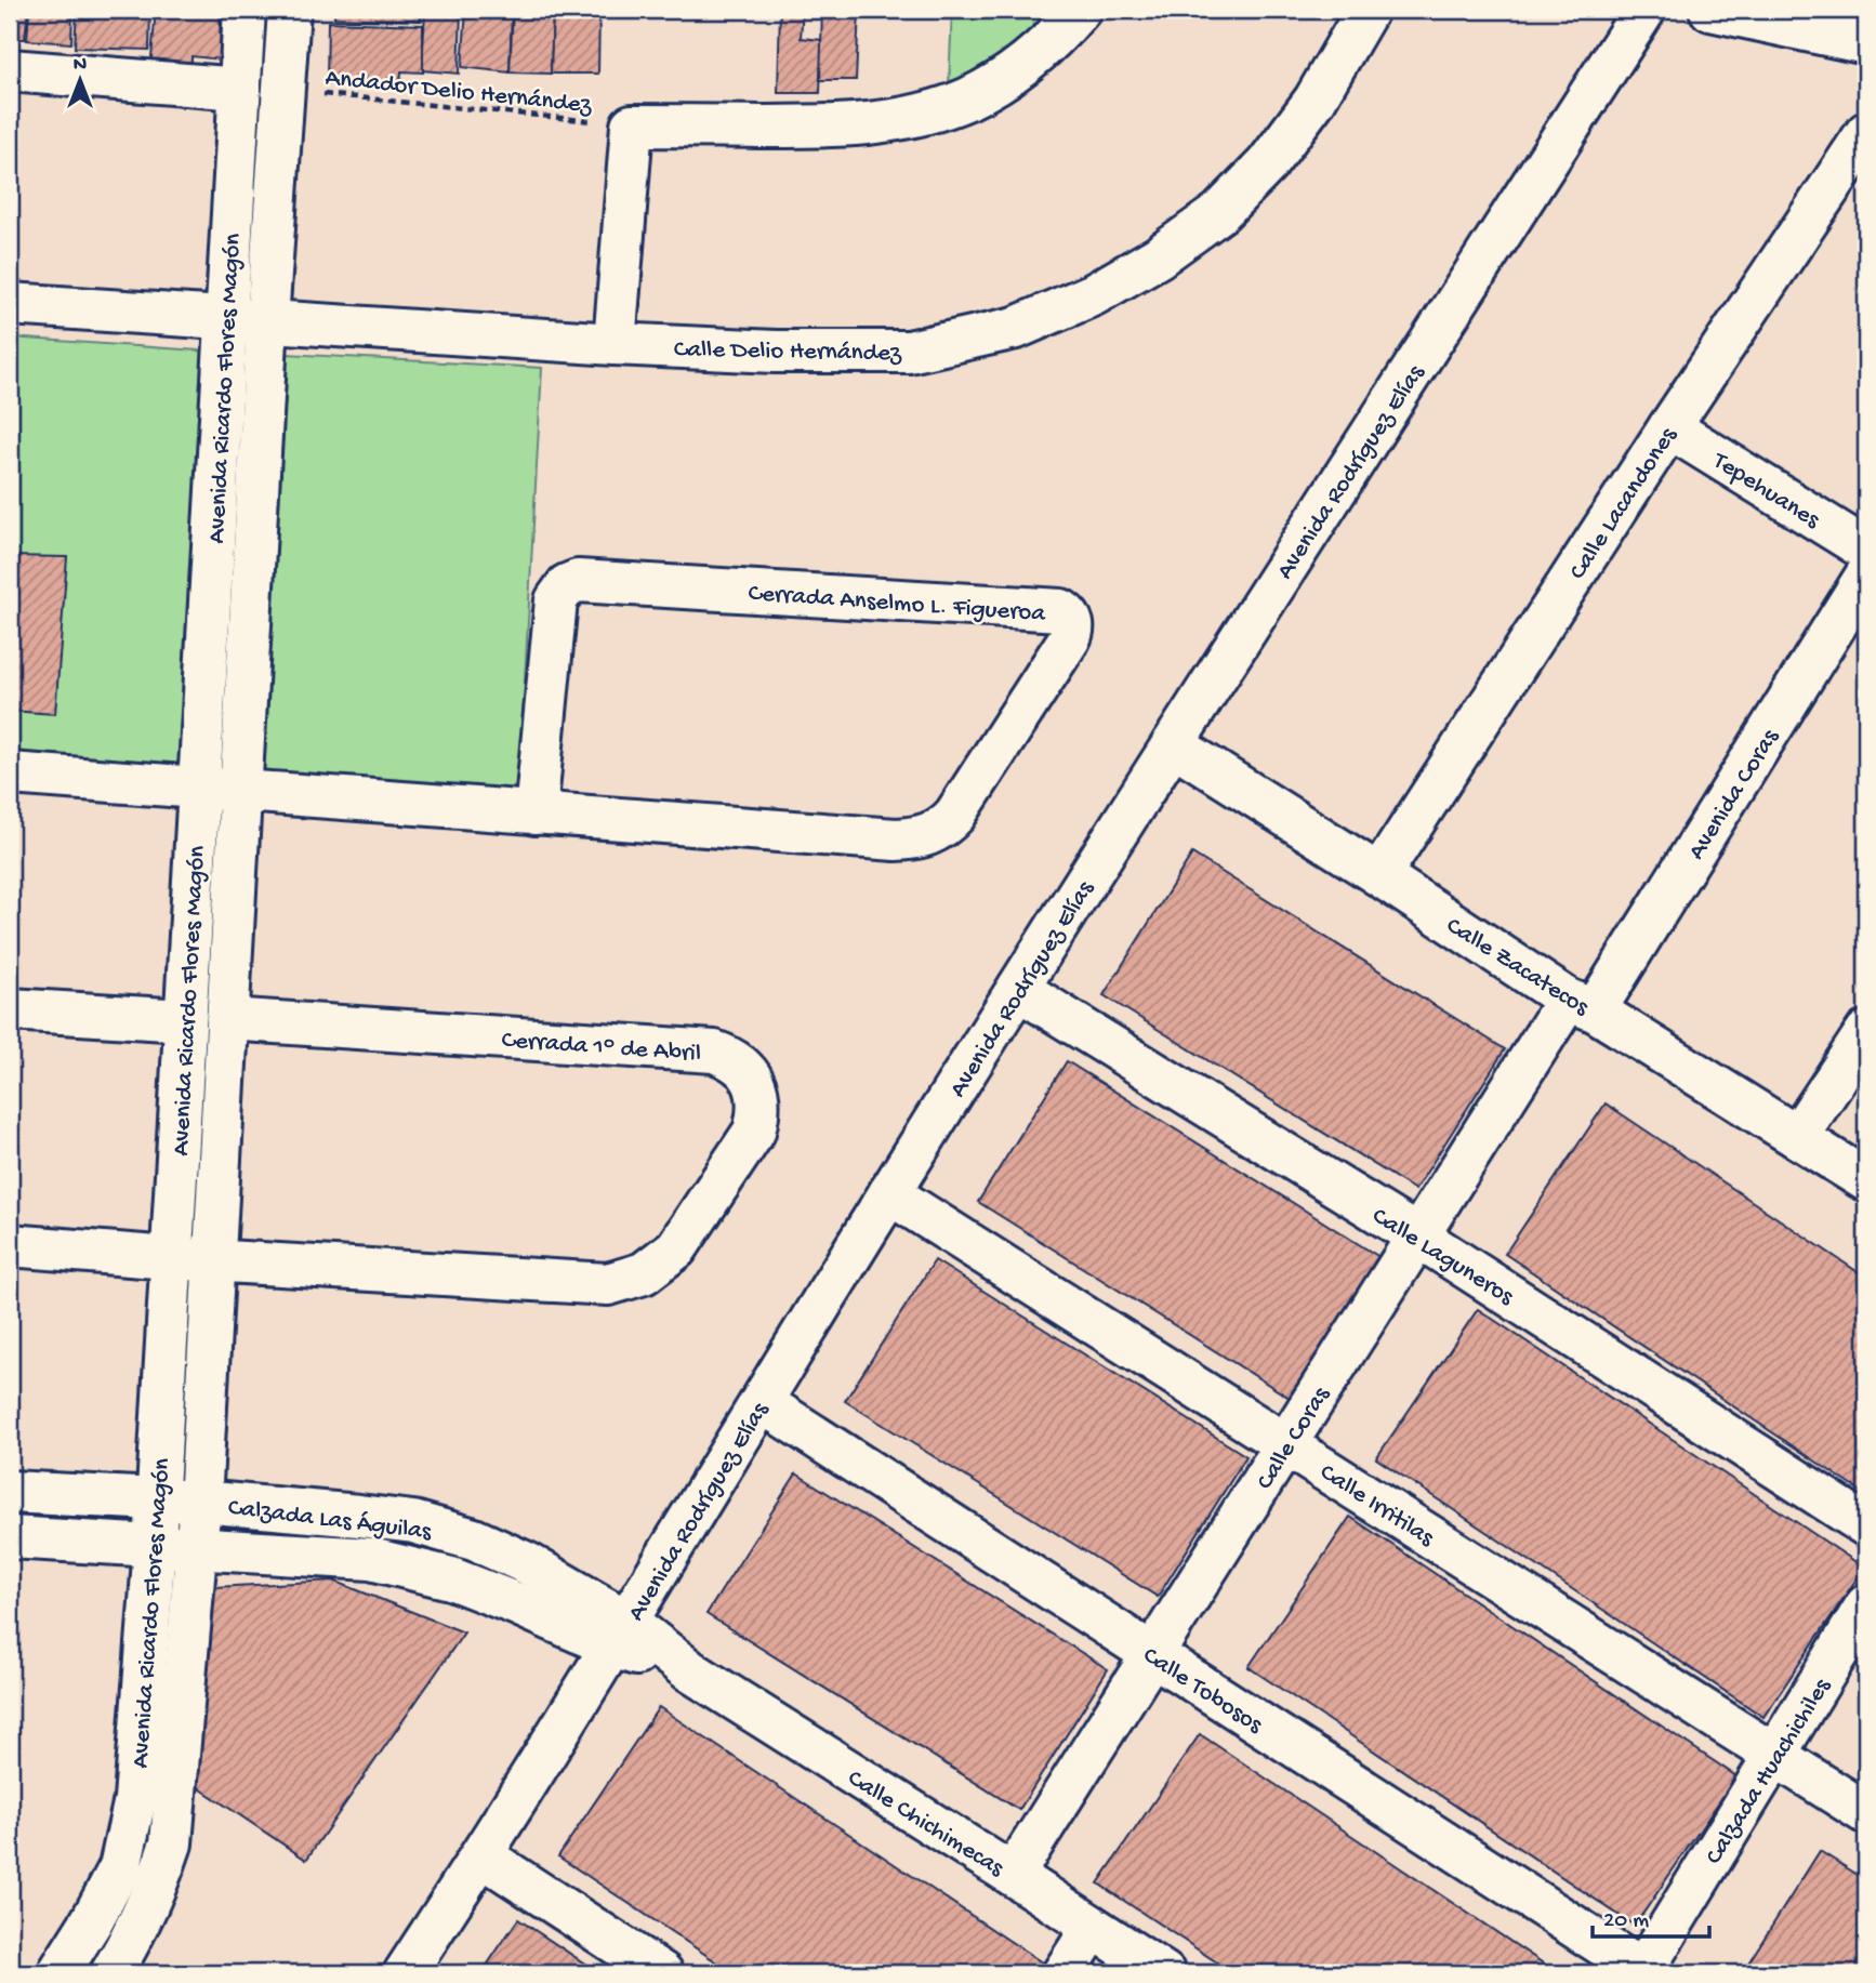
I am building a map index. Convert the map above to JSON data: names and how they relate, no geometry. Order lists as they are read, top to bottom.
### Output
{
  "streets": {
    "street": [
      "Calle Delio Hernández",
      "Avenida Ricardo Flores Magón",
      "Avenida Rodríguez Elías",
      "Tepehuanes",
      "Calle Lacandones",
      "Cerrada Anselmo L. Figueroa",
      "Avenida Coras",
      "Calle Zacatecos",
      "Cerrada 1° de Abril",
      "Calle Laguneros",
      "Calle Coras",
      "Calle Irritilas",
      "Calzada Las Águilas",
      "Calle Tobosos",
      "Calzada Huachichiles",
      "Calle Chichimecas"
    ],
    "path": ["Andador Delio Hernández"]
  },
  "crossings": [
    ["Andador Delio Hernández", "Avenida Ricardo Flores Magón"],
    ["Calle Delio Hernández", "Avenida Ricardo Flores Magón"],
    ["Avenida Ricardo Flores Magón", "Cerrada Anselmo L. Figueroa"],
    ["Avenida Ricardo Flores Magón", "Cerrada 1° de Abril"],
    ["Avenida Ricardo Flores Magón", "Calzada Las Águilas"],
    ["Avenida Rodríguez Elías", "Calle Zacatecos"],
    ["Avenida Rodríguez Elías", "Calle Laguneros"],
    ["Avenida Rodríguez Elías", "Calle Irritilas"],
    ["Avenida Rodríguez Elías", "Calzada Las Águilas"],
    ["Avenida Rodríguez Elías", "Calle Tobosos"],
    ["Avenida Rodríguez Elías", "Calle Chichimecas"],
    ["Tepehuanes", "Calle Lacandones"],
    ["Calle Lacandones", "Calle Zacatecos"],
    ["Avenida Coras", "Calle Zacatecos"],
    ["Avenida Coras", "Calle Coras"],
    ["Calle Zacatecos", "Calle Coras"],
    ["Calle Laguneros", "Calle Coras"],
    ["Calle Coras", "Calle Irritilas"],
    ["Calle Coras", "Calle Tobosos"],
    ["Calle Coras", "Calle Chichimecas"],
    ["Calle Irritilas", "Calzada Huachichiles"],
    ["Calzada Las Águilas", "Calle Chichimecas"],
    ["Calle Tobosos", "Calzada Huachichiles"]
  ],
  "scale_bar": "20 m",
  "north": "top"
}
